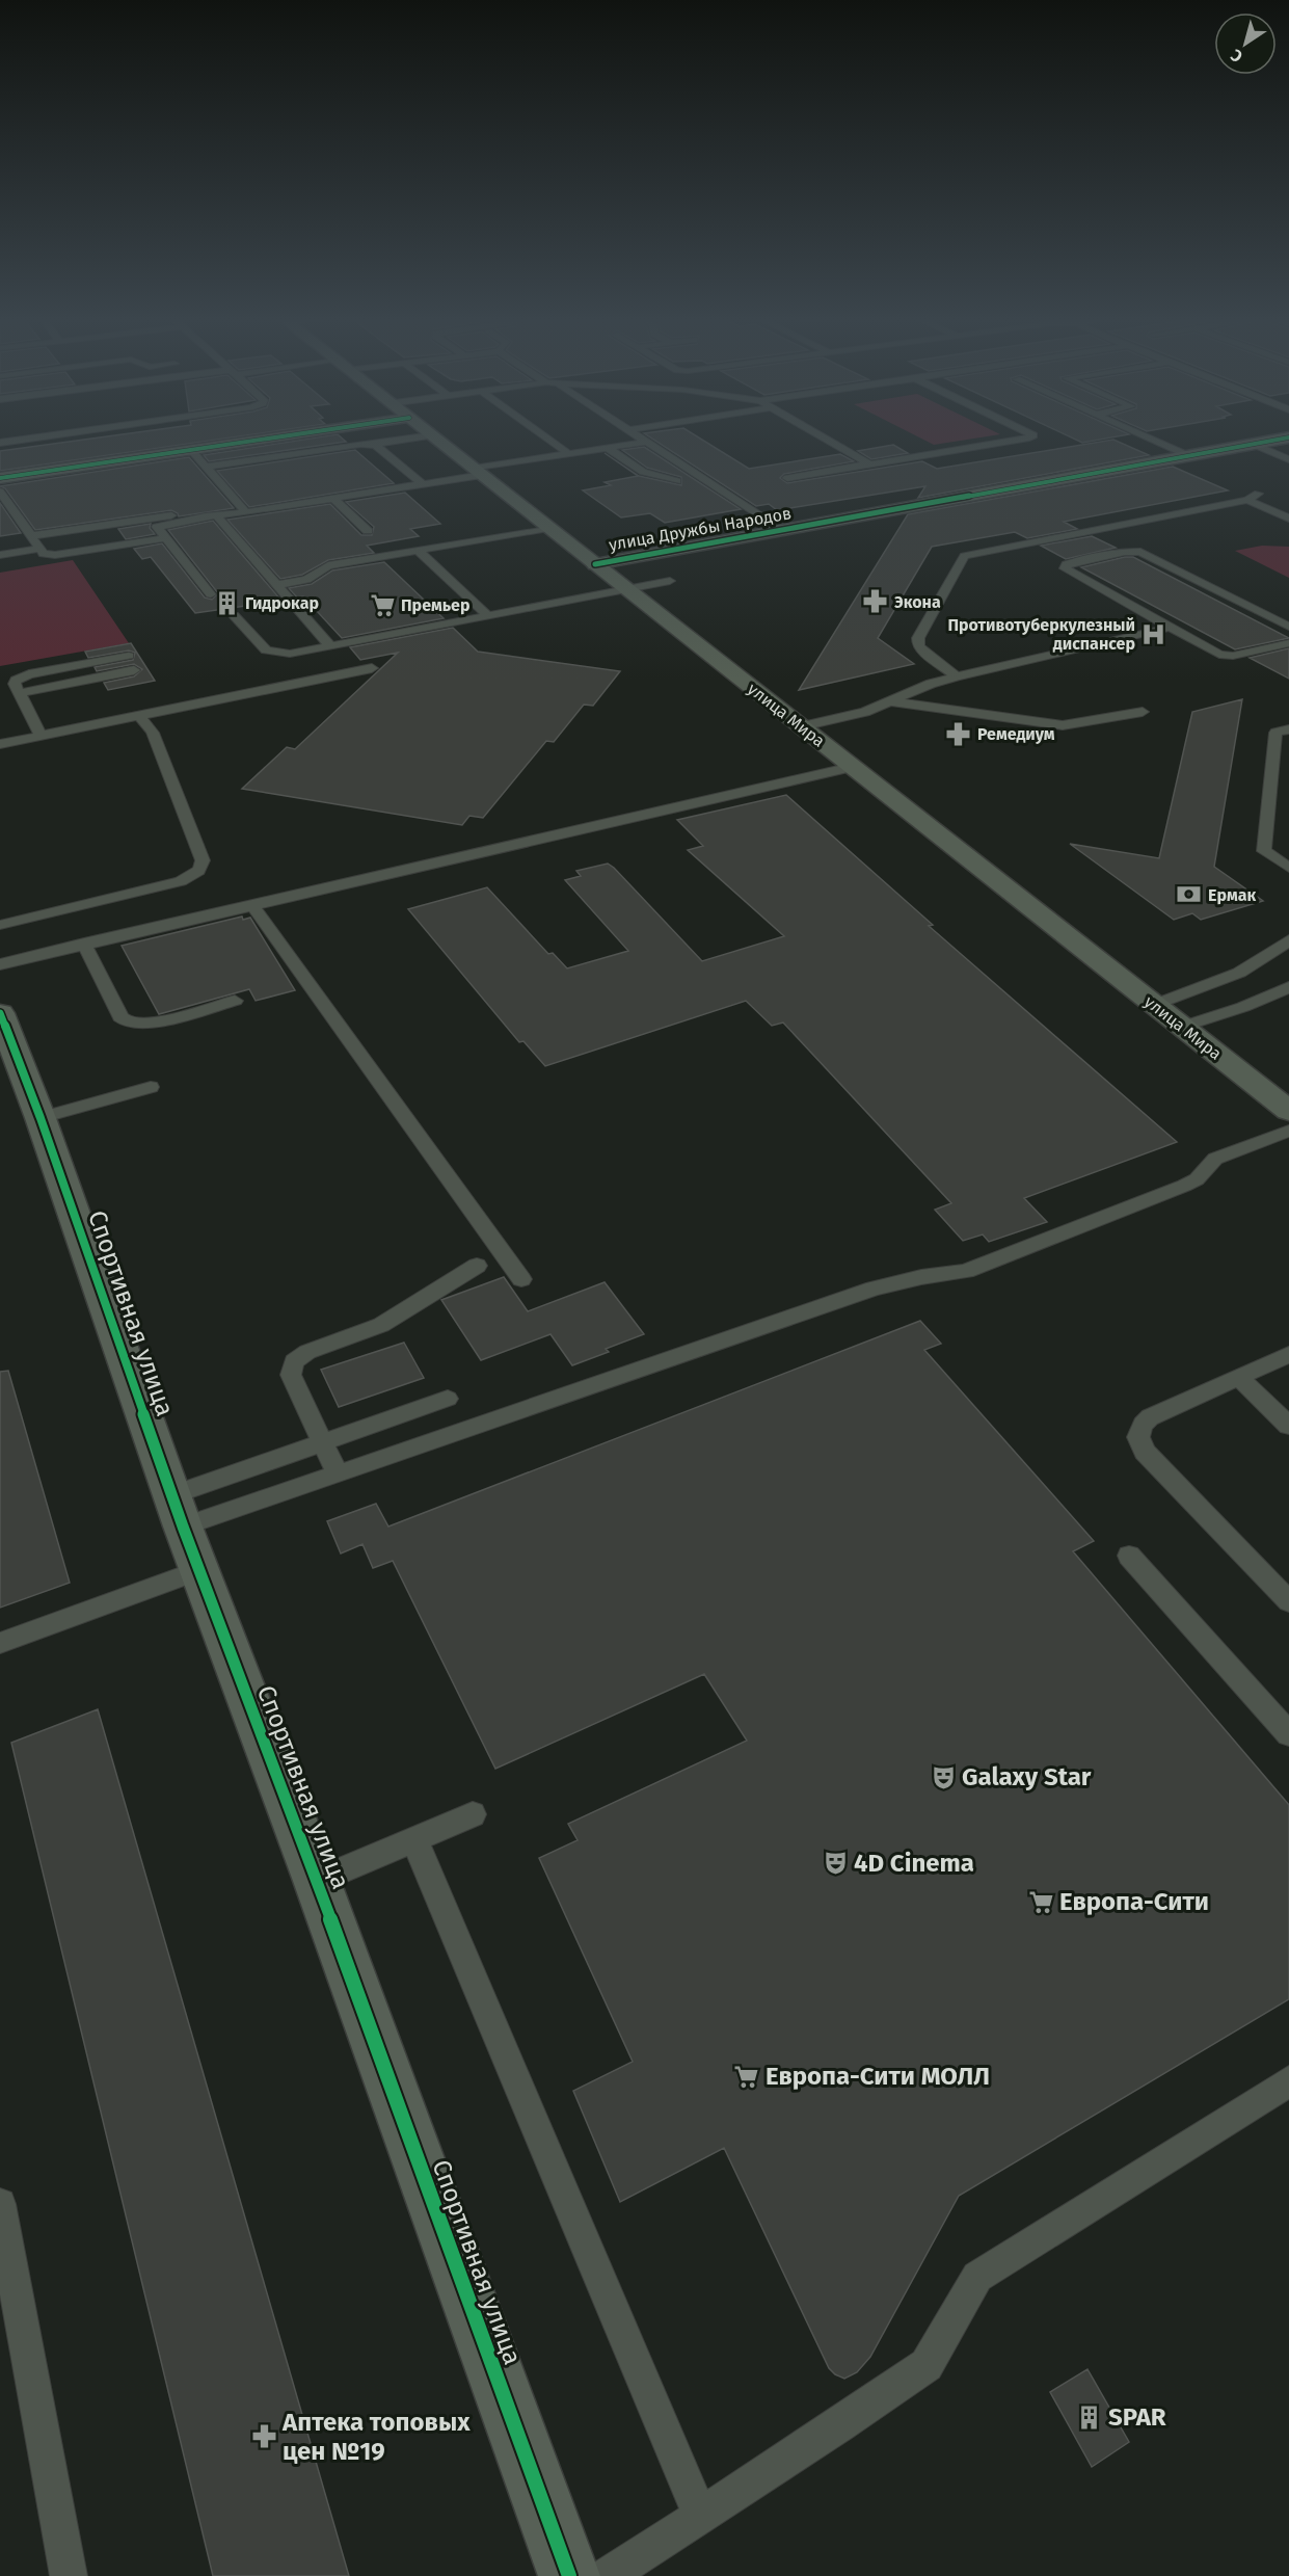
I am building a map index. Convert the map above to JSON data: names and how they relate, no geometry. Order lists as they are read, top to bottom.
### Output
{
  "streets": {
    "main road": ["улица Мира"],
    "street": ["улица Дружбы Народов", "Спортивная улица"]
  },
  "crossings": [
    ["улица Дружбы Народов", "улица Мира"]
  ],
  "places": {
    "pharmacy": ["Экона", "Ремедиум", "Аптека топовых цен №19"],
    "building": ["Гидрокар", "SPAR"],
    "supermarket": ["Премьер", "Европа-Сити", "Европа-Сити МОЛЛ"],
    "hospital": ["Противотуберкулезный диспансер"],
    "bank": ["Ермак"],
    "theatre": ["Galaxy Star", "4D Cinema"]
  },
  "north": "bottom left"
}
